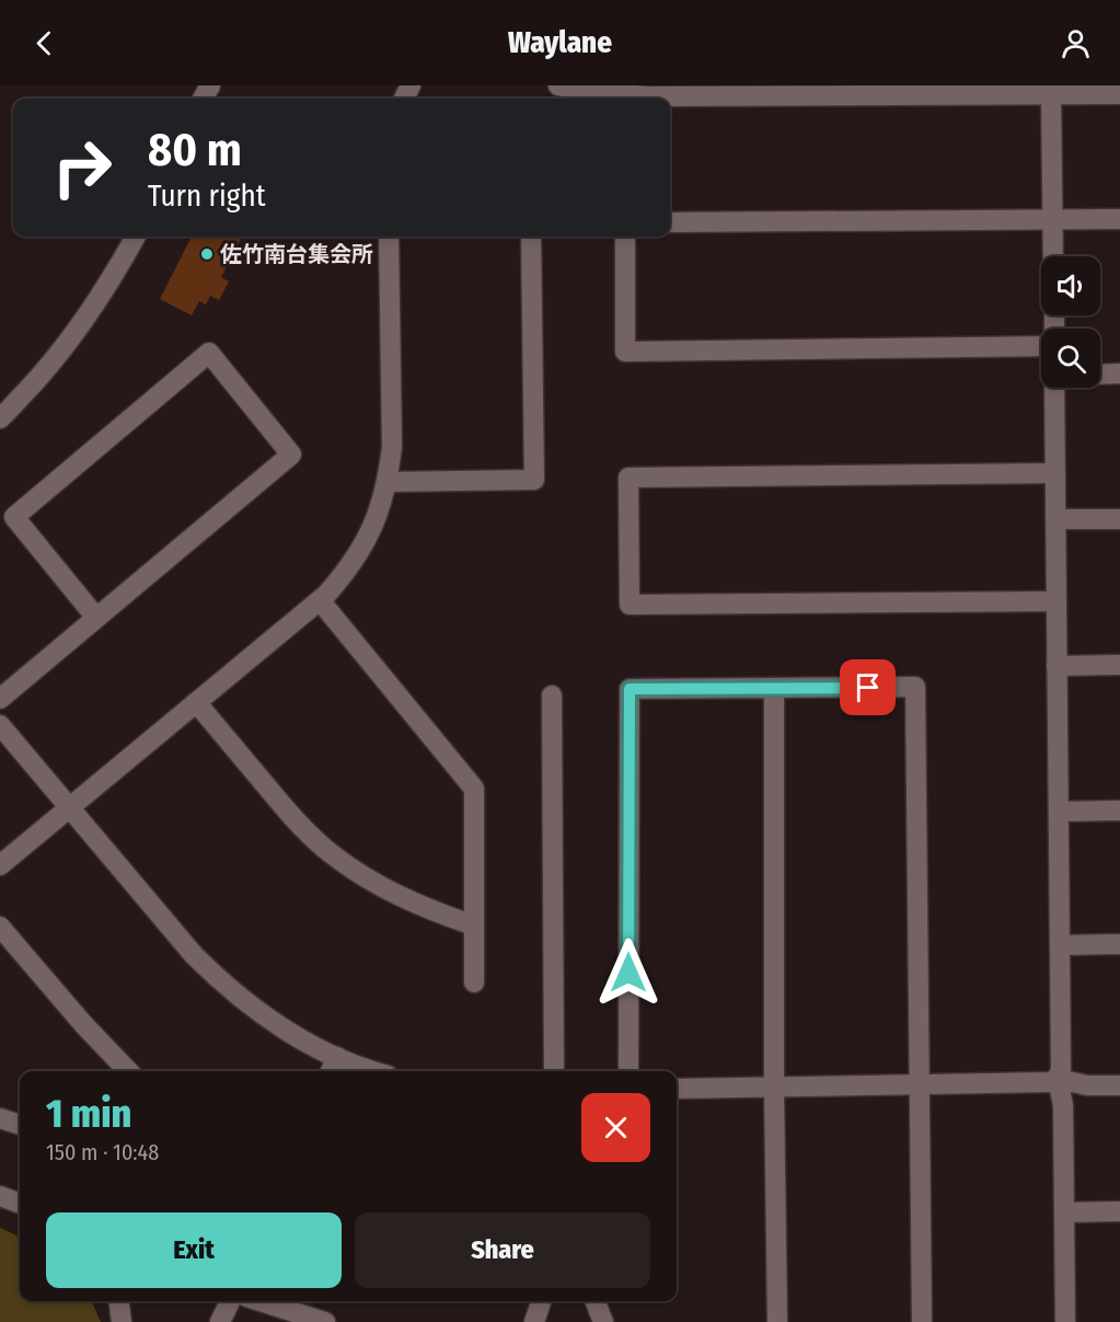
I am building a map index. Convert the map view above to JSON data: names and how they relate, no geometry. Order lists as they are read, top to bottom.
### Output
{
  "places": ["佐竹南台集会所"],
  "page": {
    "header": "Waylane",
    "turn": ["80 m", "Turn right"],
    "heading": ["1 min", "150 m · 10:48"],
    "buttons": ["Exit", "Share"]
  }
}
